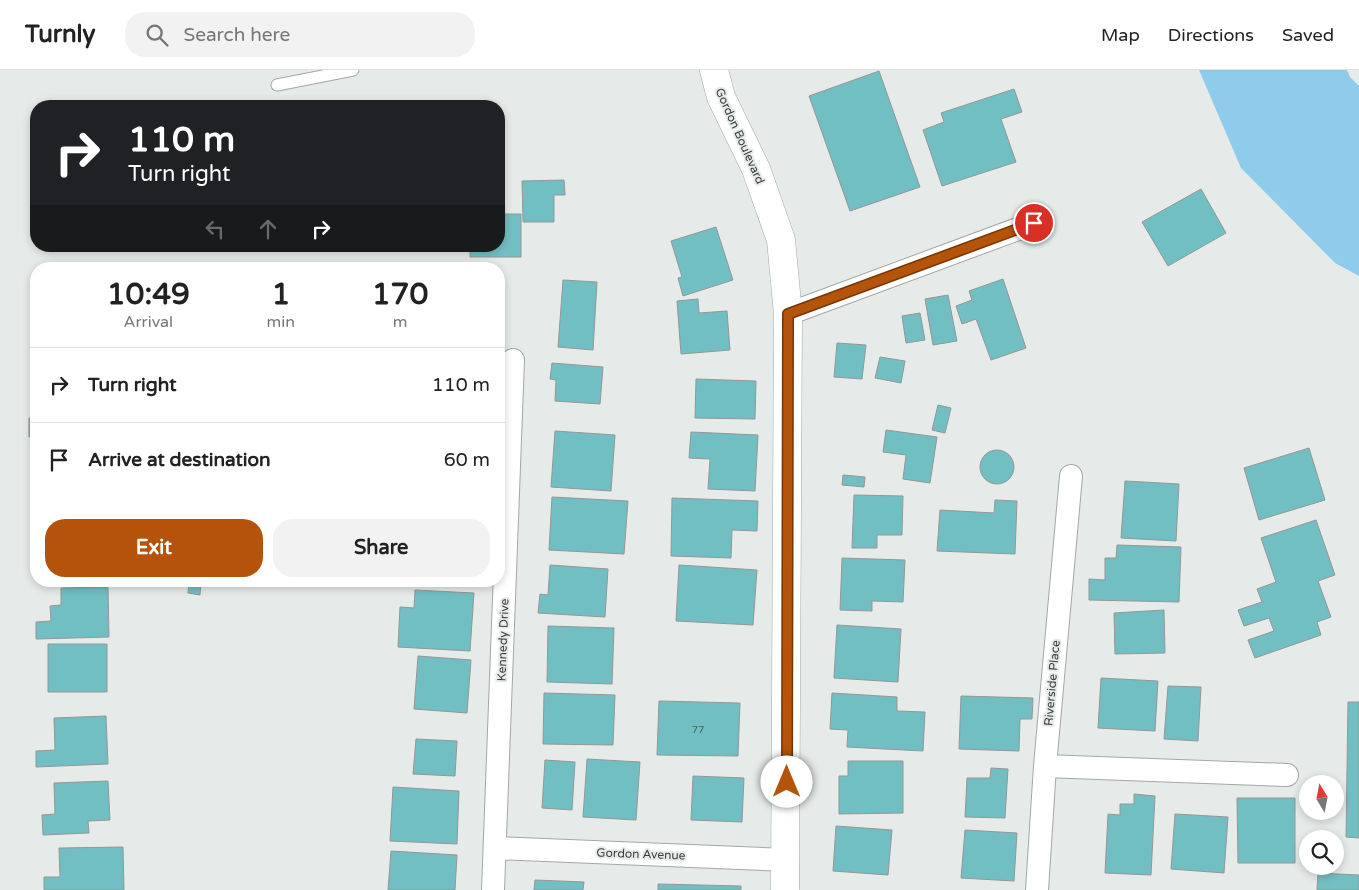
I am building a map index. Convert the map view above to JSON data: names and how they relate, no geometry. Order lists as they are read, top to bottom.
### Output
{
  "streets": {
    "street": [
      "Gordon Boulevard",
      "Kennedy Drive",
      "Riverside Place",
      "Gordon Avenue"
    ]
  },
  "crossings": [
    ["Gordon Boulevard", "Gordon Avenue"],
    ["Kennedy Drive", "Gordon Avenue"]
  ],
  "house_numbers": ["77"],
  "north": "top",
  "page": {
    "header": "Turnly",
    "search": "Search here",
    "nav": ["Map", "Directions", "Saved"],
    "turn": ["110 m", "Turn right"],
    "eta": [
      "10:49",
      "Arrival",
      "1",
      "min",
      "170",
      "m"
    ],
    "list": [
      {
        "name": "Turn right",
        "value": "110 m"
      },
      {
        "name": "Arrive at destination",
        "value": "60 m"
      }
    ],
    "buttons": ["Exit", "Share"]
  }
}
